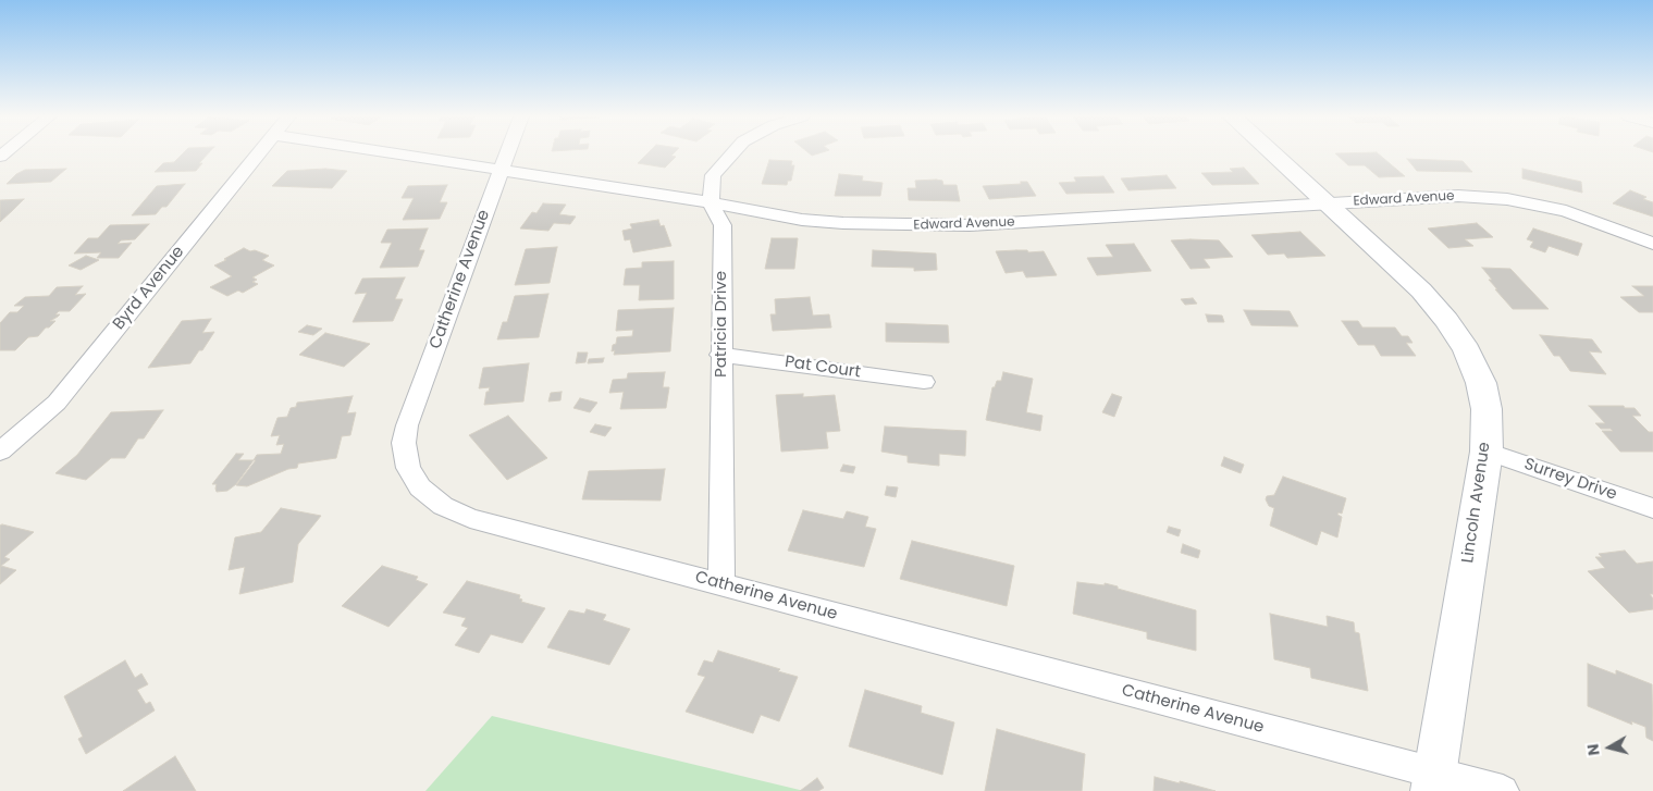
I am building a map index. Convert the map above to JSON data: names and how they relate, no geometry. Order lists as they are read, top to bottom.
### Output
{
  "streets": {
    "street": [
      "Edward Avenue",
      "Catherine Avenue",
      "Byrd Avenue",
      "Patricia Drive",
      "Pat Court",
      "Surrey Drive",
      "Lincoln Avenue"
    ]
  },
  "crossings": [
    ["Edward Avenue", "Catherine Avenue"],
    ["Edward Avenue", "Patricia Drive"],
    ["Edward Avenue", "Lincoln Avenue"],
    ["Catherine Avenue", "Patricia Drive"],
    ["Catherine Avenue", "Lincoln Avenue"],
    ["Patricia Drive", "Pat Court"],
    ["Surrey Drive", "Lincoln Avenue"]
  ],
  "north": "left"
}
